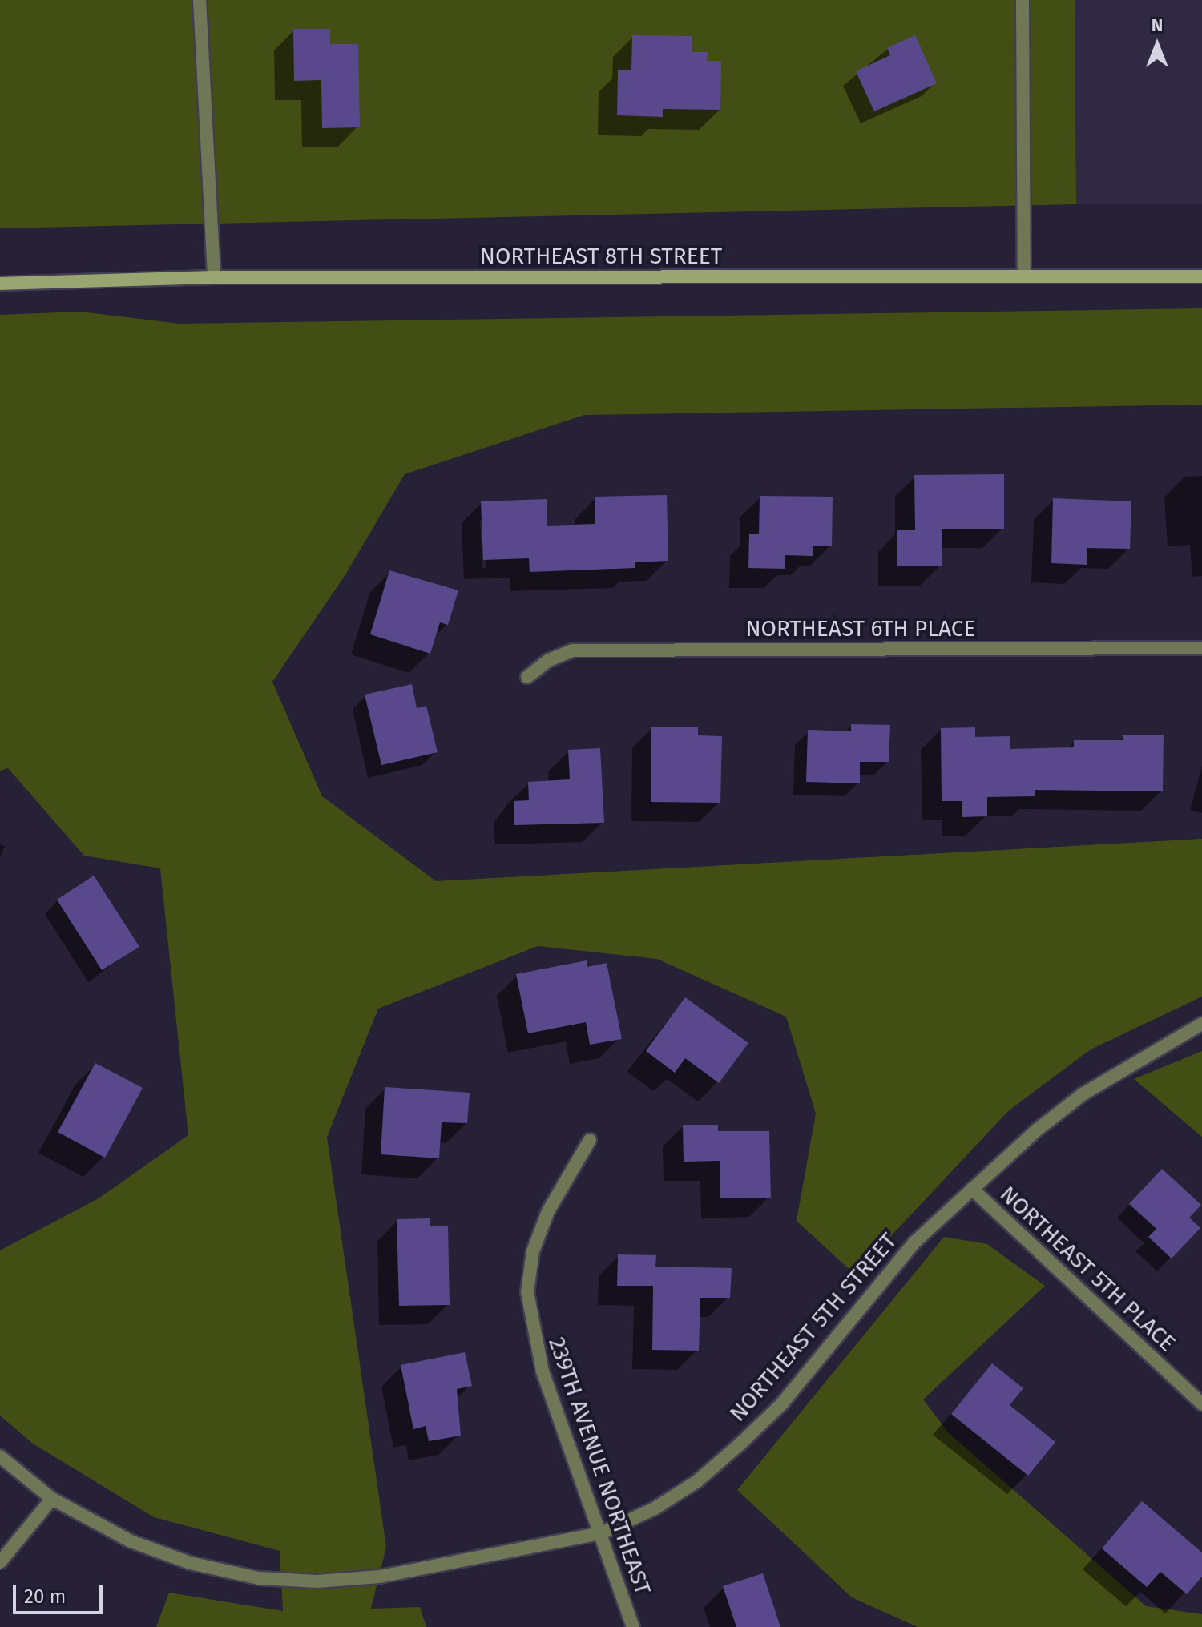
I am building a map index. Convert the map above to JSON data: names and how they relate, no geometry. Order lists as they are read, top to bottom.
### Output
{
  "streets": {
    "street": [
      "NORTHEAST 8TH STREET",
      "NORTHEAST 6TH PLACE",
      "NORTHEAST 5TH PLACE",
      "NORTHEAST 5TH STREET",
      "239TH AVENUE NORTHEAST"
    ]
  },
  "crossings": [
    ["NORTHEAST 5TH PLACE", "NORTHEAST 5TH STREET"],
    ["NORTHEAST 5TH STREET", "239TH AVENUE NORTHEAST"]
  ],
  "scale_bar": "20 m",
  "north": "top"
}
